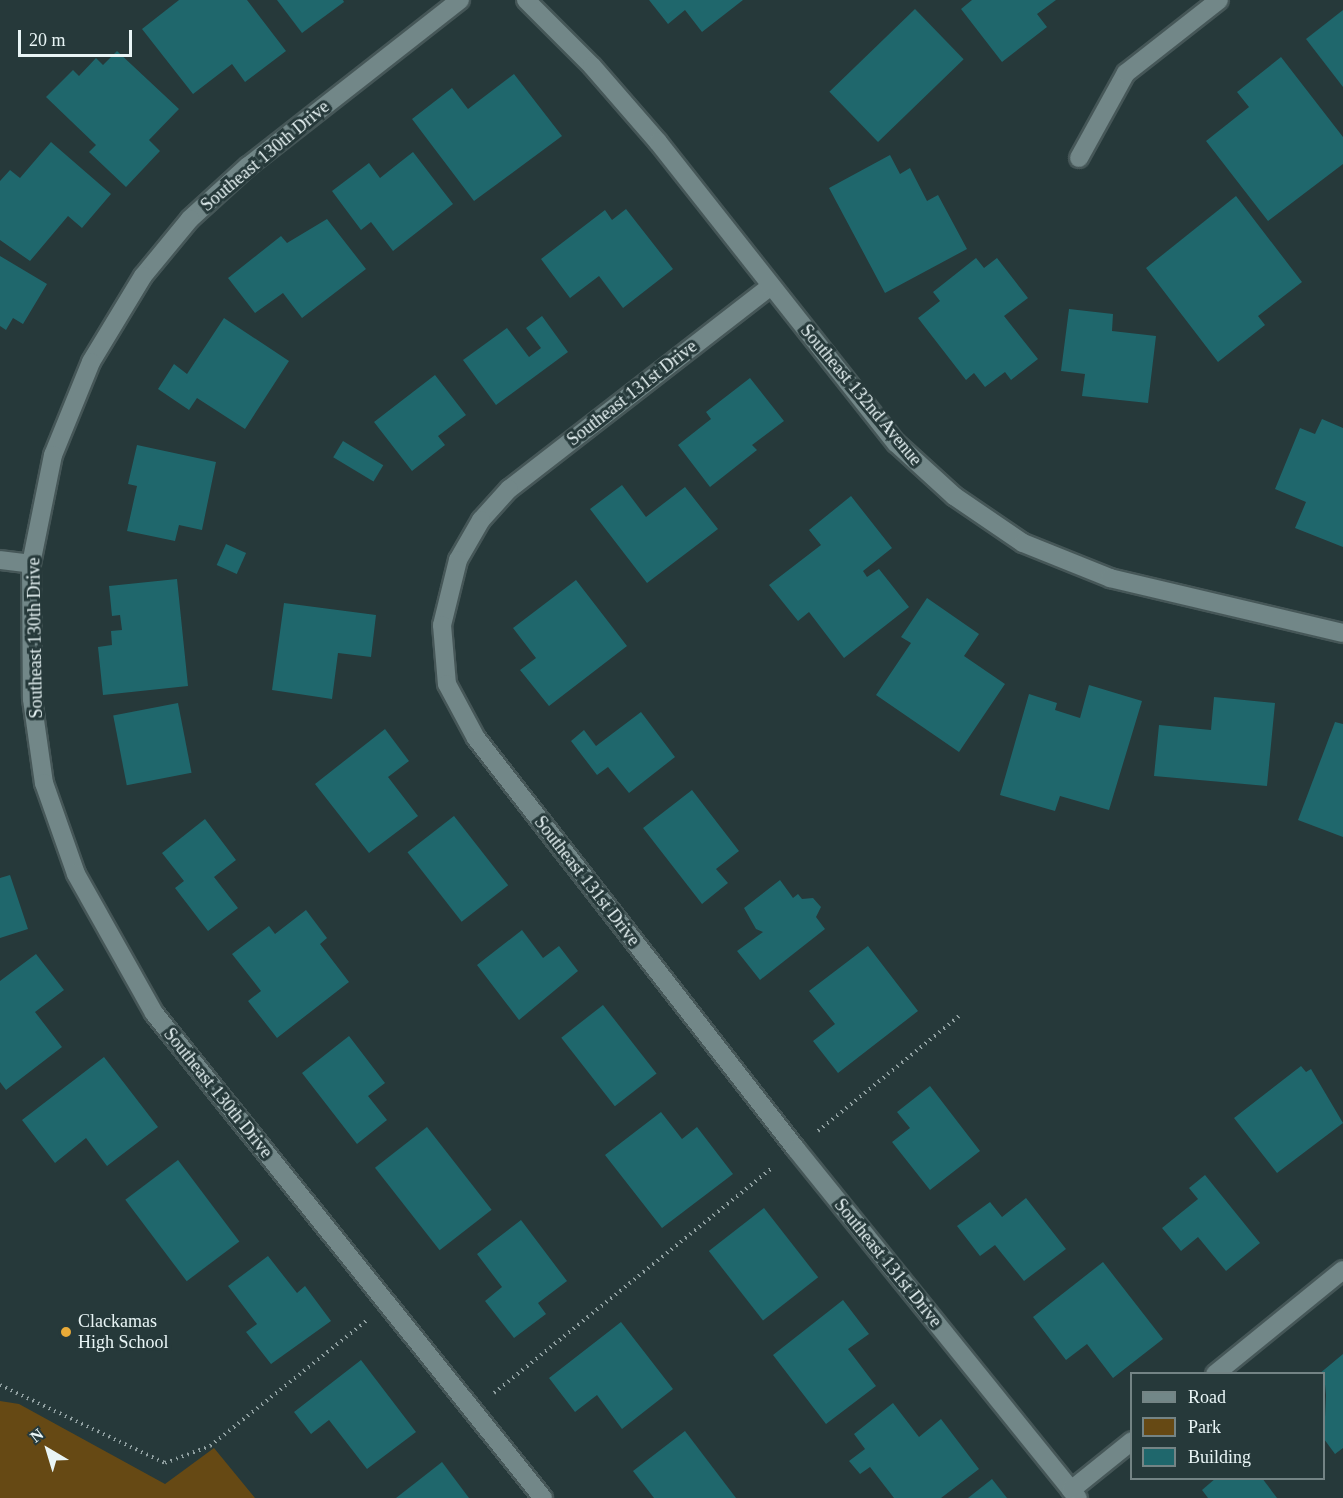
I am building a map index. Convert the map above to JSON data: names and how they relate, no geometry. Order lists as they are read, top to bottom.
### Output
{
  "streets": {
    "street": ["Southeast 130th Drive", "Southeast 131st Drive", "Southeast 132nd Avenue"]
  },
  "crossings": [
    ["Southeast 131st Drive", "Southeast 132nd Avenue"]
  ],
  "places": ["Clackamas High School"],
  "legend": ["Road", "Park", "Building"],
  "scale_bar": "20 m",
  "north": "top left"
}
